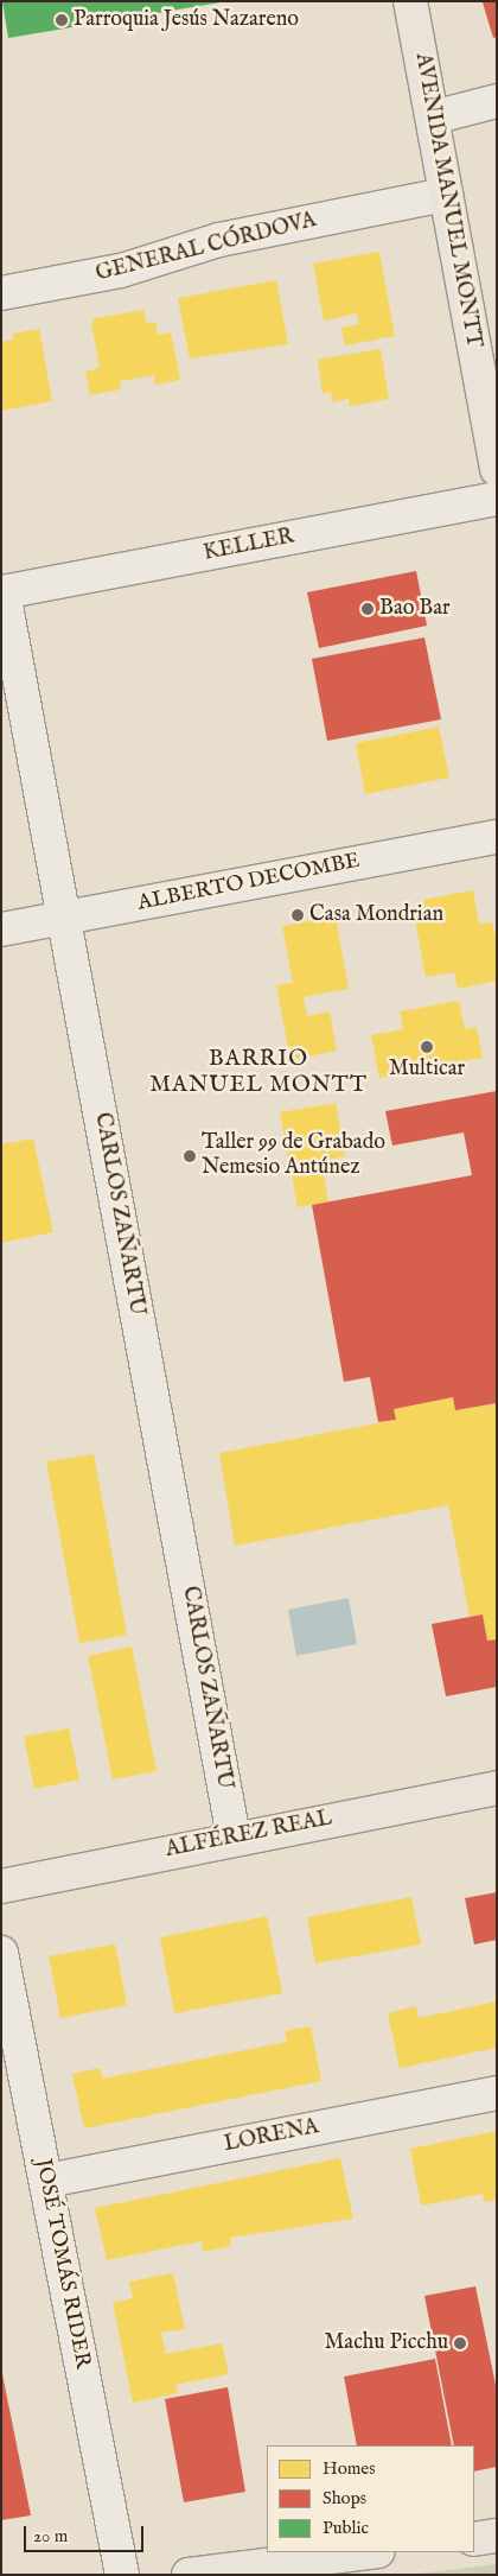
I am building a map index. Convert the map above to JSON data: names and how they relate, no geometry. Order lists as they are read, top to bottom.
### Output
{
  "streets": {
    "main road": ["AVENIDA MANUEL MONTT", "ALFÉREZ REAL"],
    "street": [
      "GENERAL CÓRDOVA",
      "KELLER",
      "ALBERTO DECOMBE",
      "CARLOS ZAÑARTU",
      "LORENA",
      "JOSÉ TOMÁS RIDER"
    ]
  },
  "crossings": [
    ["AVENIDA MANUEL MONTT", "GENERAL CÓRDOVA"],
    ["KELLER", "CARLOS ZAÑARTU"],
    ["ALBERTO DECOMBE", "CARLOS ZAÑARTU"],
    ["CARLOS ZAÑARTU", "ALFÉREZ REAL"],
    ["LORENA", "JOSÉ TOMÁS RIDER"]
  ],
  "districts": ["BARRIO MANUEL MONTT"],
  "places": [
    "Parroquia Jesús Nazareno",
    "Bao Bar",
    "Casa Mondrian",
    "Multicar",
    "Taller 99 de Grabado Nemesio Antúnez",
    "Machu Picchu"
  ],
  "legend": ["Homes", "Shops", "Public"],
  "scale_bar": "20 m"
}
